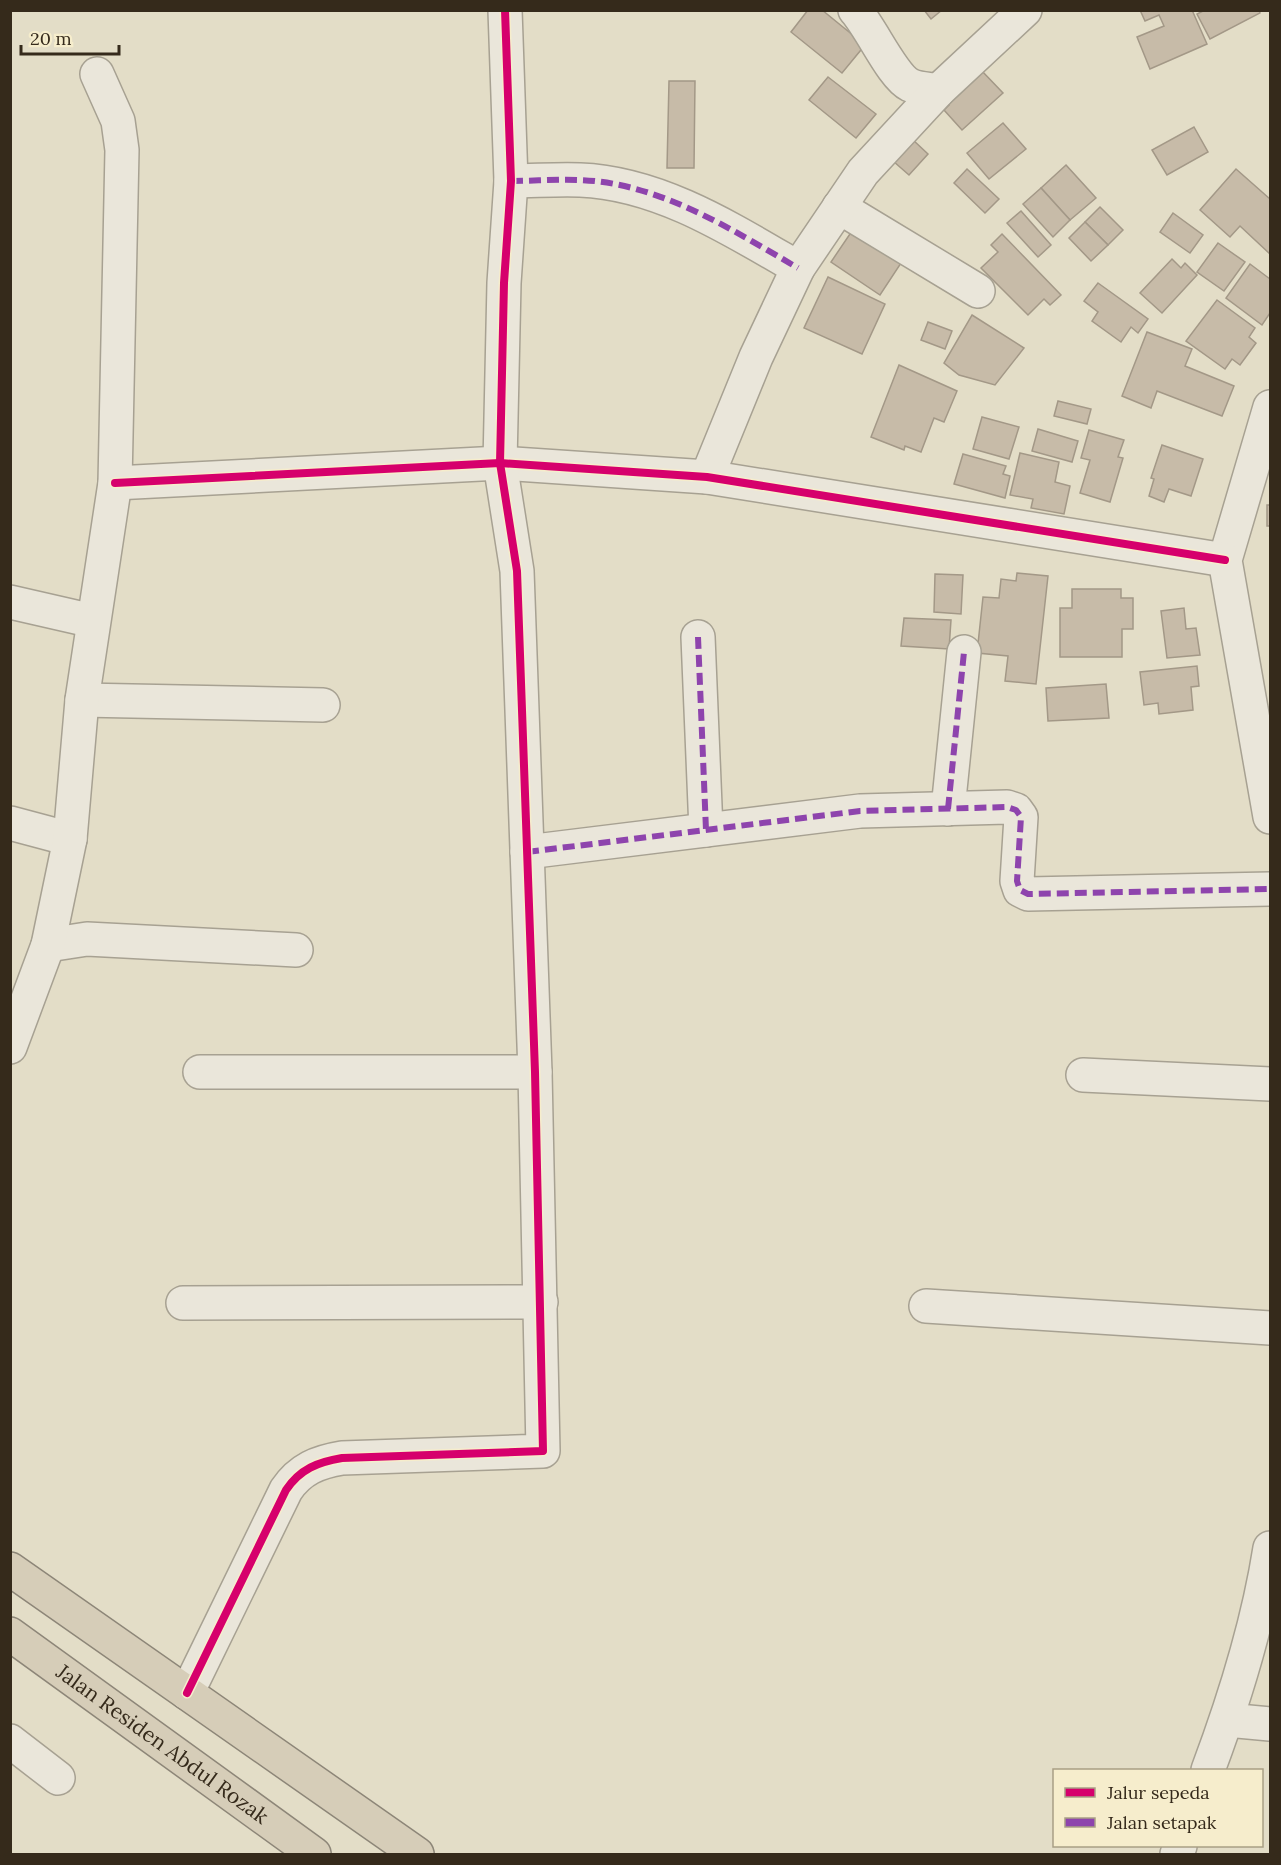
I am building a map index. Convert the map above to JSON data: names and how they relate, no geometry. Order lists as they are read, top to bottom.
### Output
{
  "streets": {
    "highway": ["Jalan Residen Abdul Rozak"]
  },
  "legend": ["Jalur sepeda", "Jalan setapak"],
  "scale_bar": "20 m"
}
